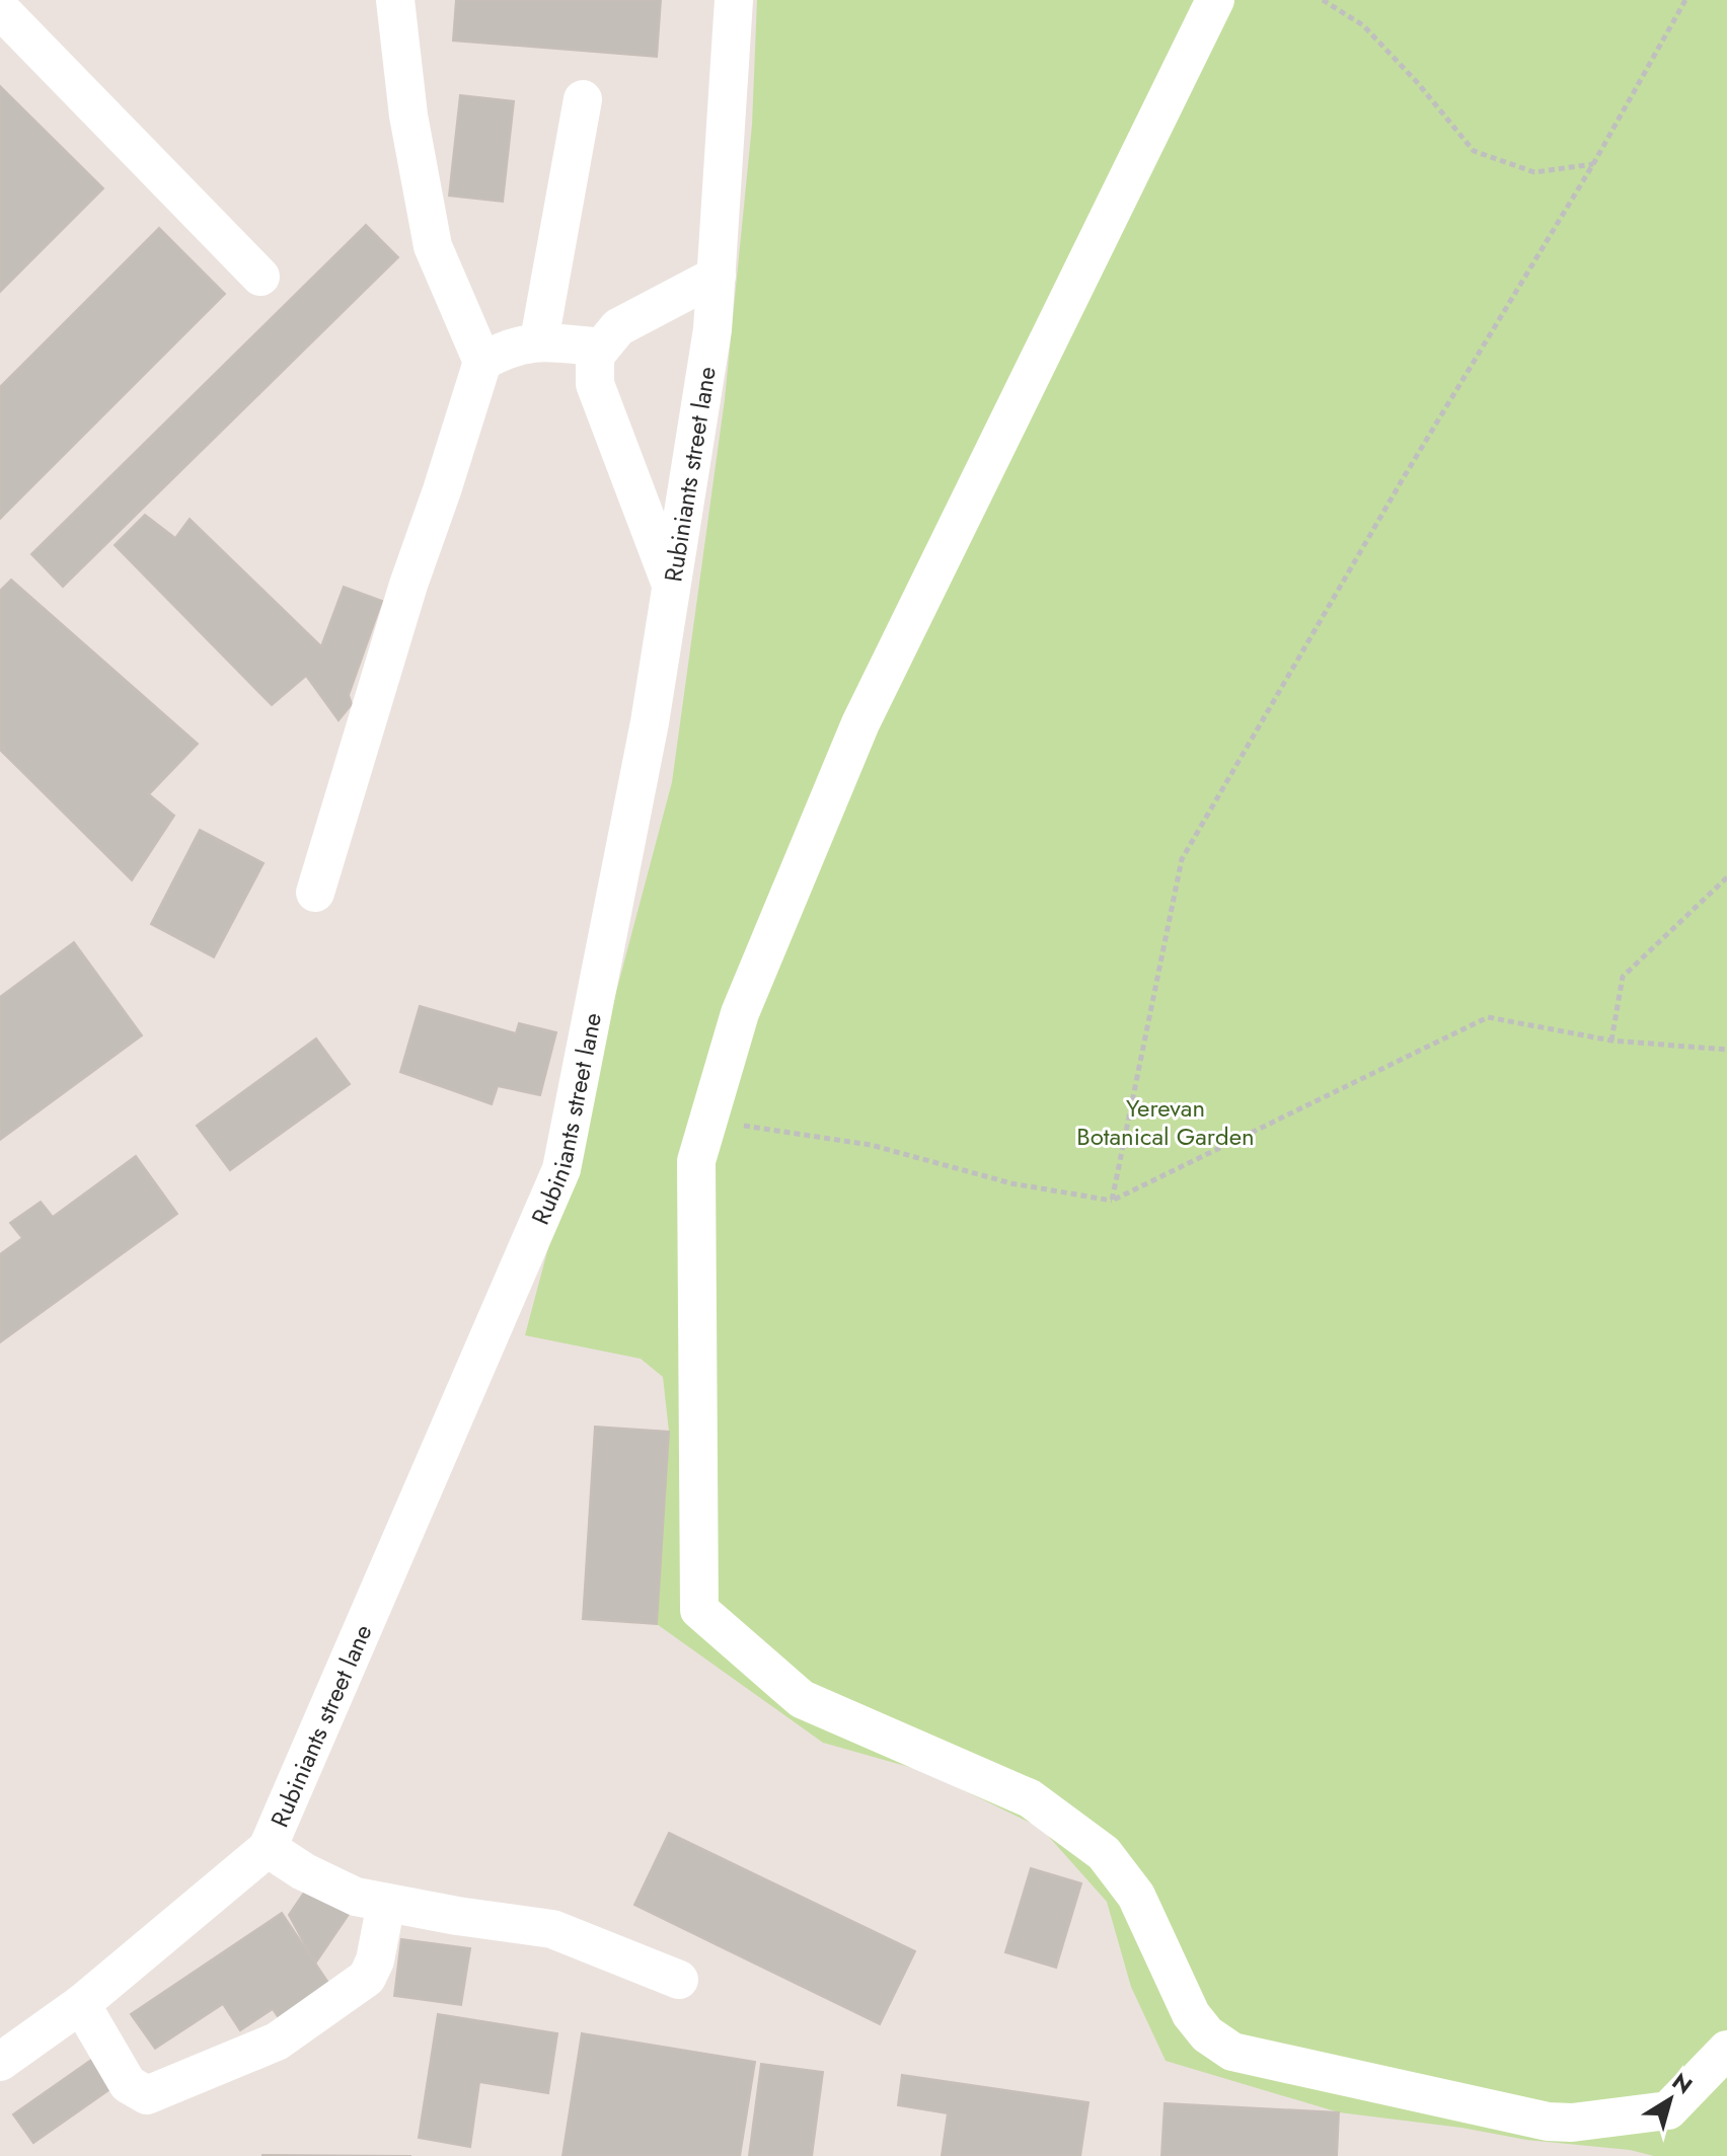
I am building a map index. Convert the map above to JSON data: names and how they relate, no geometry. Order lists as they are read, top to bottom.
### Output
{
  "streets": {
    "street": ["Rubiniants street lane"]
  },
  "parks": ["Yerevan Botanical Garden"],
  "north": "top right"
}
